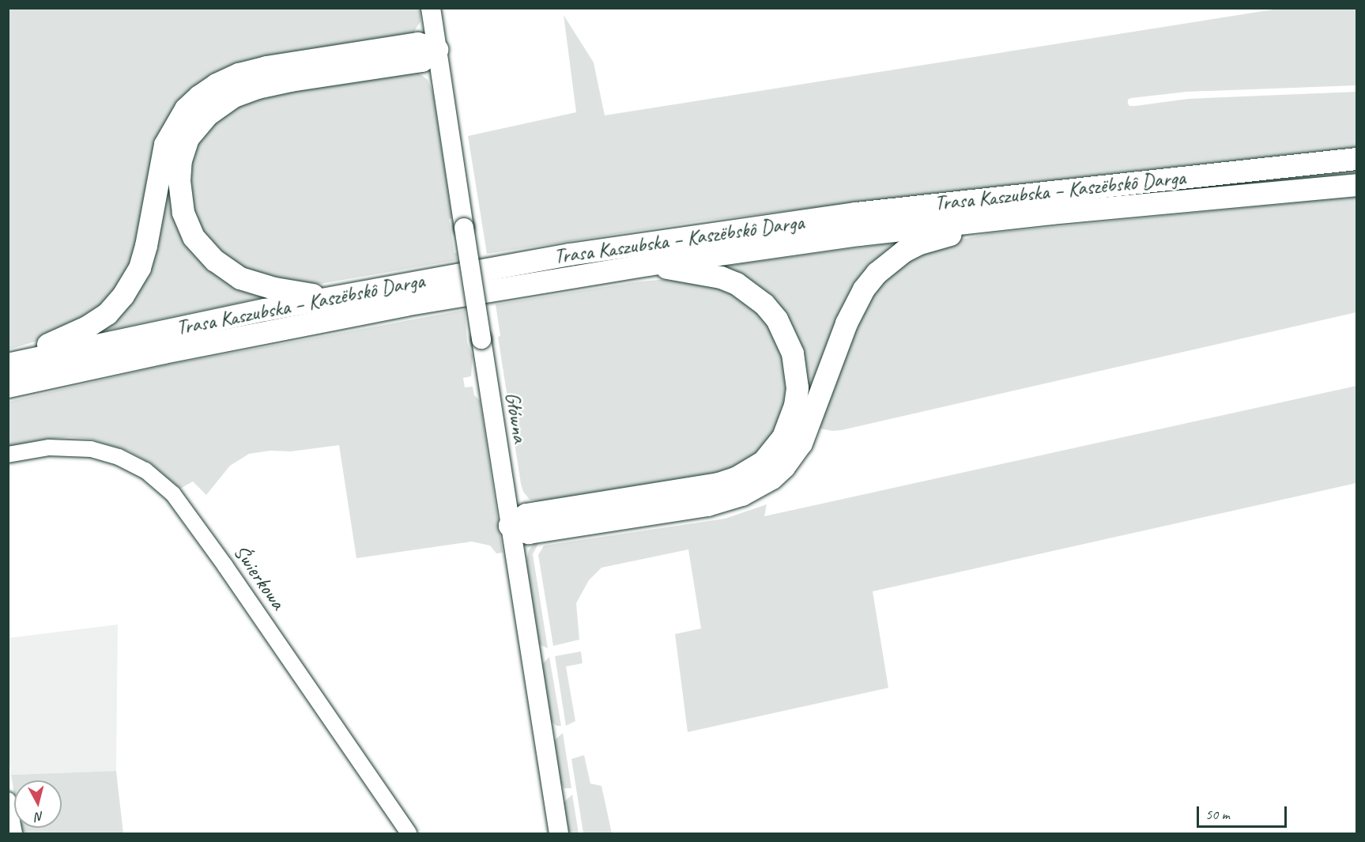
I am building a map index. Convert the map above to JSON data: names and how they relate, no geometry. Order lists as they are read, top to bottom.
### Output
{
  "streets": {
    "highway": ["Trasa Kaszubska – Kaszëbskô Darga"],
    "main road": ["Główna"],
    "street": ["Świerkowa"]
  },
  "scale_bar": "50 m",
  "north": "bottom"
}
